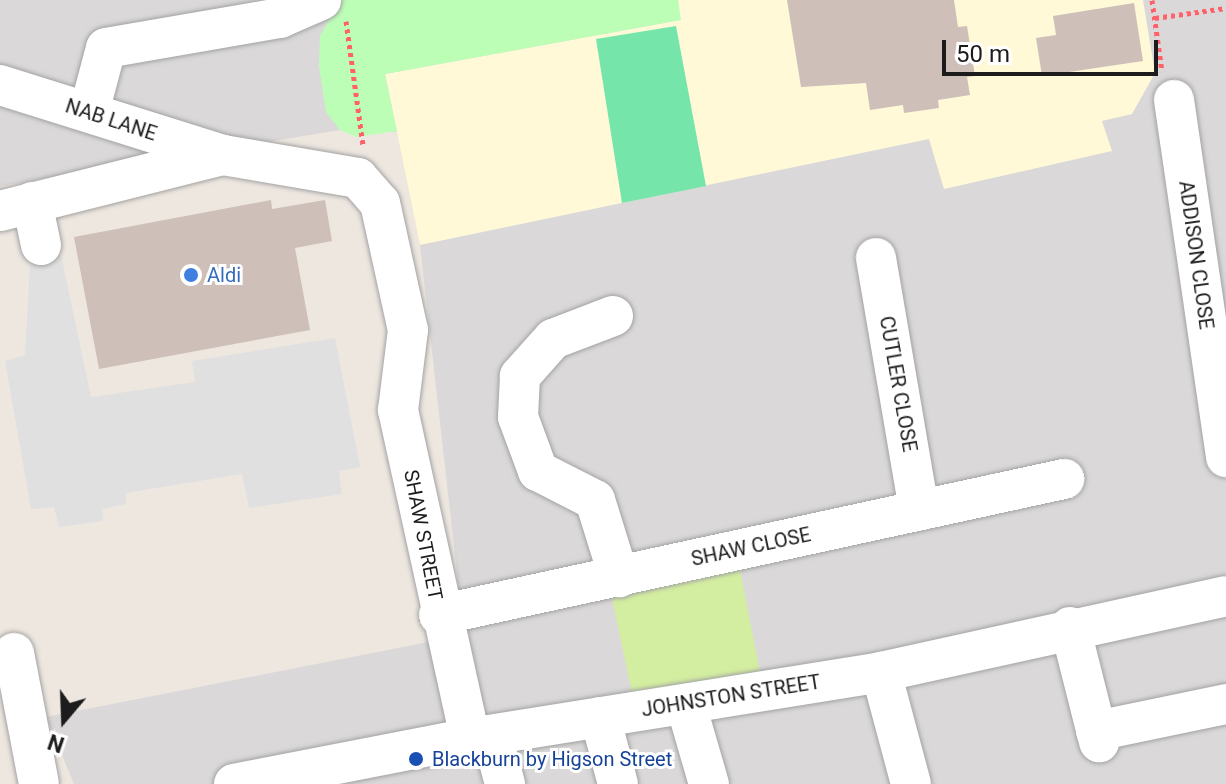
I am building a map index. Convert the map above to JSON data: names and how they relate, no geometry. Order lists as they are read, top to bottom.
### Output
{
  "streets": {
    "street": [
      "NAB LANE",
      "ADDISON CLOSE",
      "CUTLER CLOSE",
      "SHAW STREET",
      "SHAW CLOSE",
      "JOHNSTON STREET"
    ]
  },
  "crossings": [
    ["NAB LANE", "SHAW STREET"],
    ["CUTLER CLOSE", "SHAW CLOSE"],
    ["SHAW STREET", "SHAW CLOSE"],
    ["SHAW STREET", "JOHNSTON STREET"]
  ],
  "places": ["Aldi", "Blackburn by Higson Street"],
  "scale_bar": "50 m",
  "north": "bottom"
}
